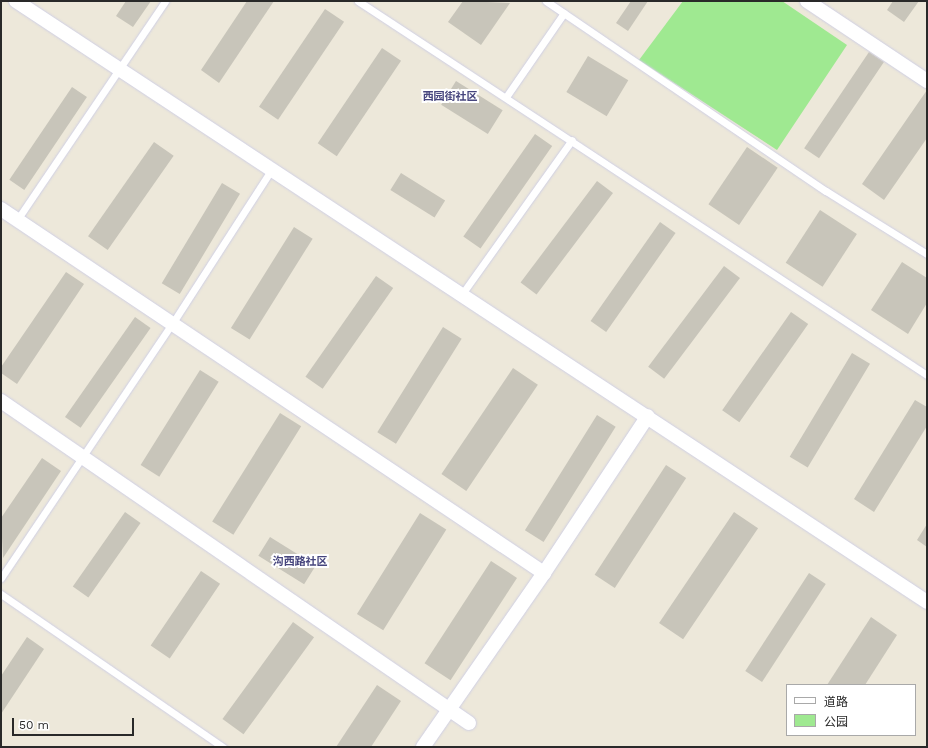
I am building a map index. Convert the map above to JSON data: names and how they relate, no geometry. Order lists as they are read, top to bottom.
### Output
{
  "districts": ["西园街社区", "沟西路社区"],
  "legend": ["道路", "公园"],
  "scale_bar": "50 m"
}
